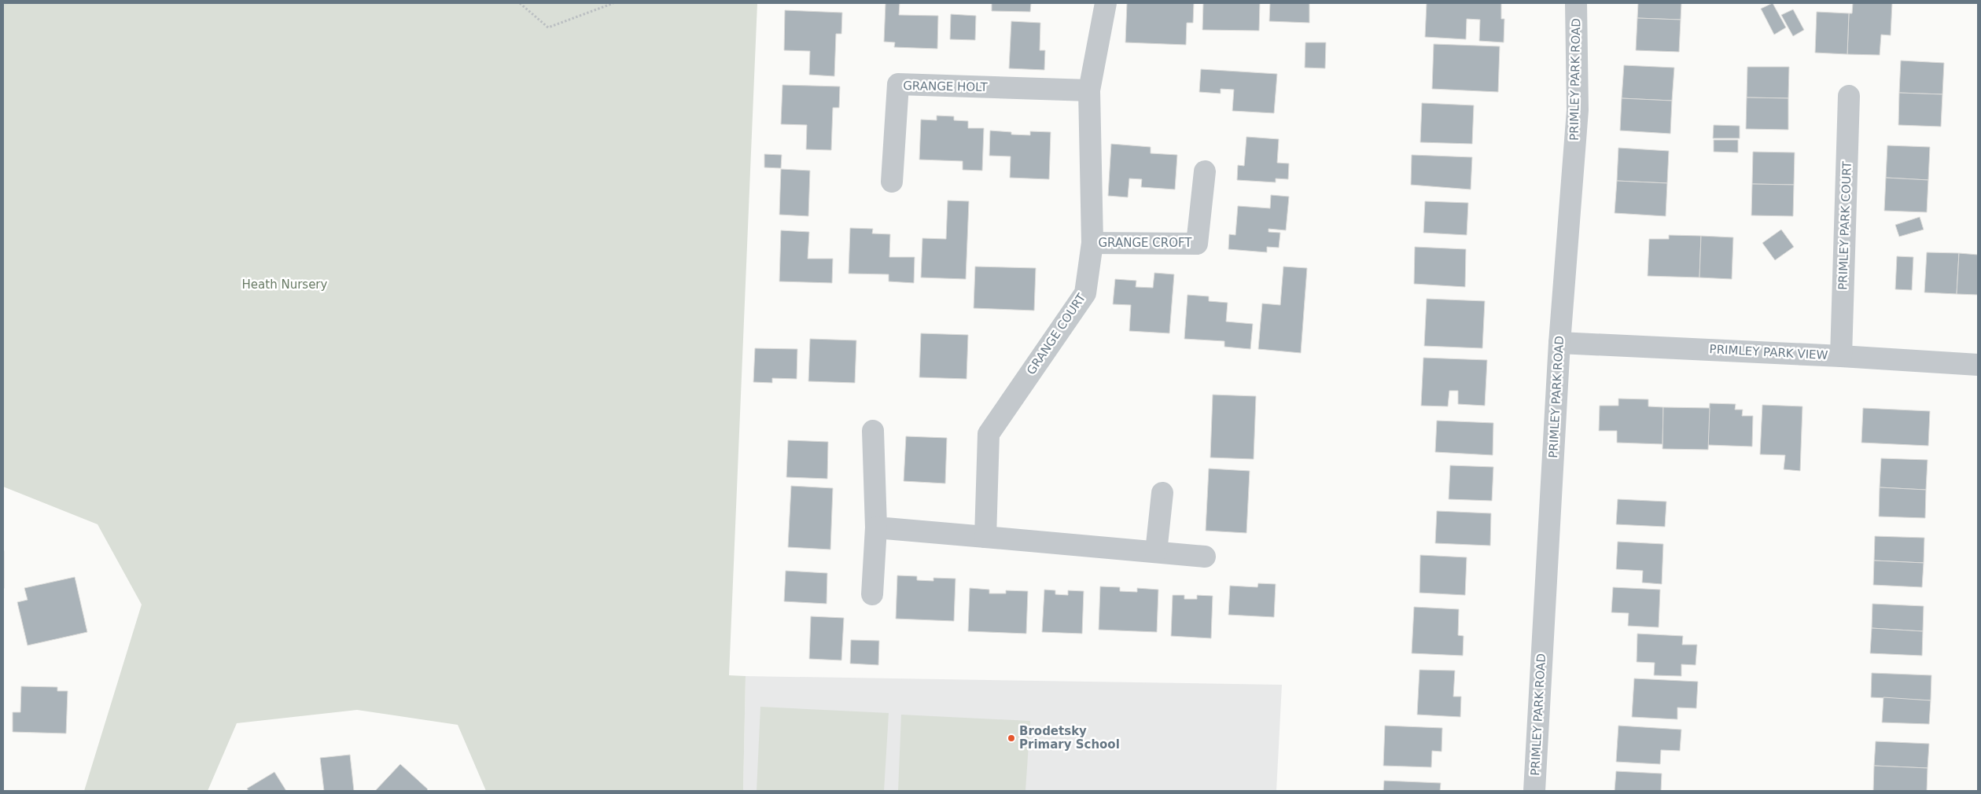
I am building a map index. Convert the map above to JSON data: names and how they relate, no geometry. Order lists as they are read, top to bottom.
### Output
{
  "streets": {
    "street": [
      "PRIMLEY PARK ROAD",
      "GRANGE HOLT",
      "PRIMLEY PARK COURT",
      "GRANGE CROFT",
      "GRANGE COURT",
      "PRIMLEY PARK VIEW"
    ]
  },
  "crossings": [
    ["PRIMLEY PARK ROAD", "PRIMLEY PARK VIEW"],
    ["GRANGE HOLT", "GRANGE COURT"],
    ["PRIMLEY PARK COURT", "PRIMLEY PARK VIEW"],
    ["GRANGE CROFT", "GRANGE COURT"]
  ],
  "parks": ["Heath Nursery"],
  "places": ["Brodetsky Primary School"]
}
